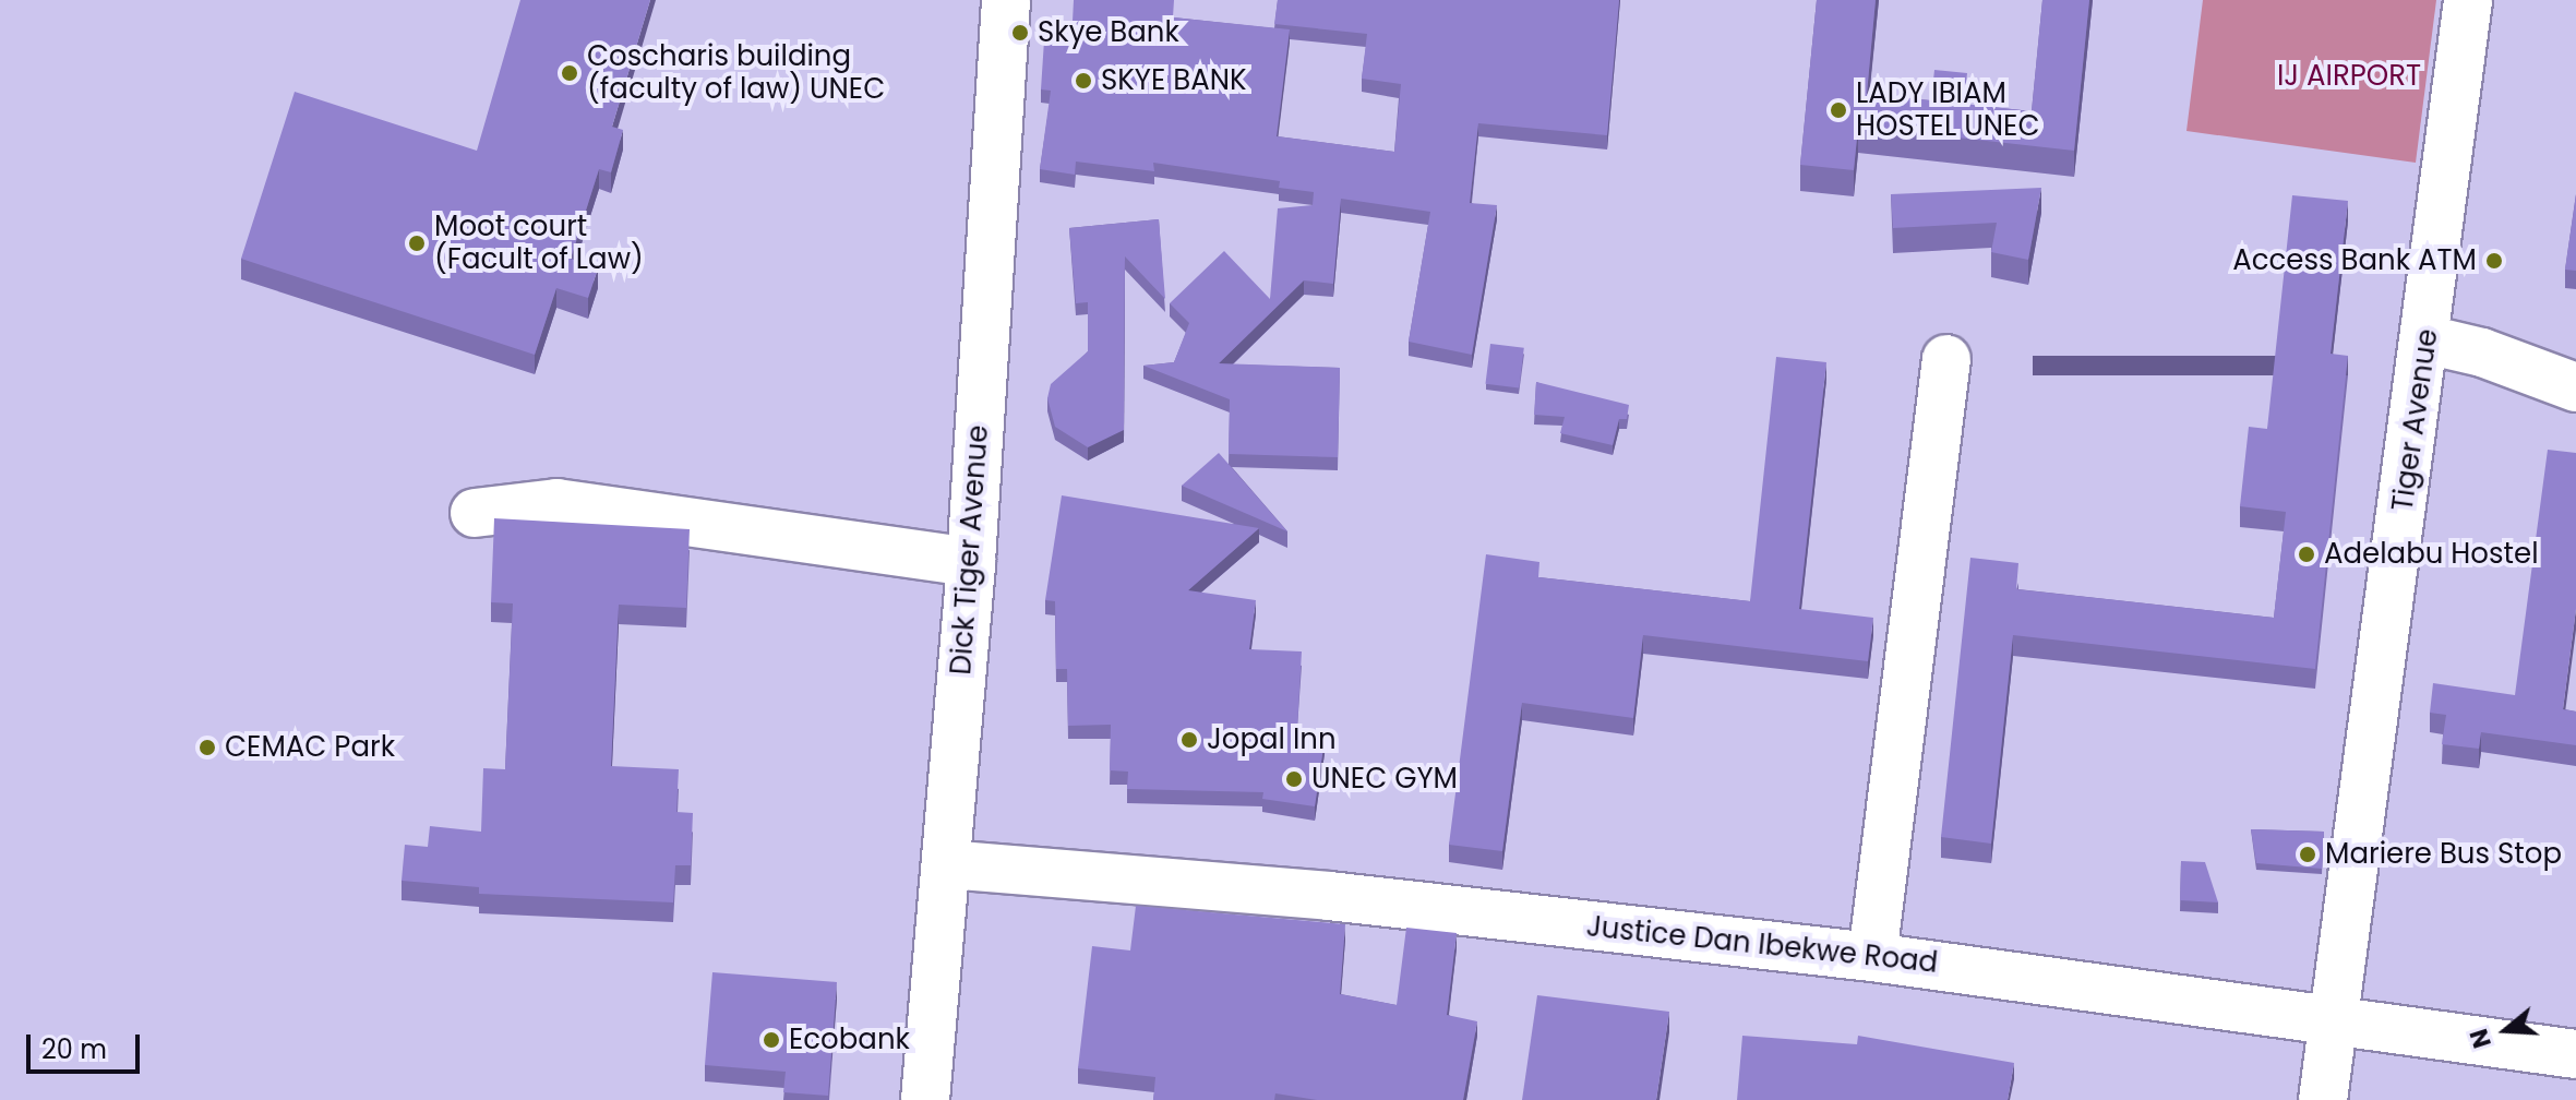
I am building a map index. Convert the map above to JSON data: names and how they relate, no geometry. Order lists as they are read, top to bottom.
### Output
{
  "streets": {
    "lane": ["Tiger Avenue", "Dick Tiger Avenue", "Justice Dan Ibekwe Road"]
  },
  "crossings": [
    ["Tiger Avenue", "Justice Dan Ibekwe Road"],
    ["Dick Tiger Avenue", "Justice Dan Ibekwe Road"]
  ],
  "parks": ["IJ AIRPORT"],
  "places": [
    "Skye Bank",
    "Coscharis building (faculty of law) UNEC",
    "SKYE BANK",
    "LADY IBIAM HOSTEL UNEC",
    "Moot court (Facult of Law)",
    "Access Bank ATM",
    "Adelabu Hostel",
    "Jopal Inn",
    "CEMAC Park",
    "UNEC GYM",
    "Mariere Bus Stop",
    "Ecobank"
  ],
  "scale_bar": "20 m",
  "north": "left"
}
